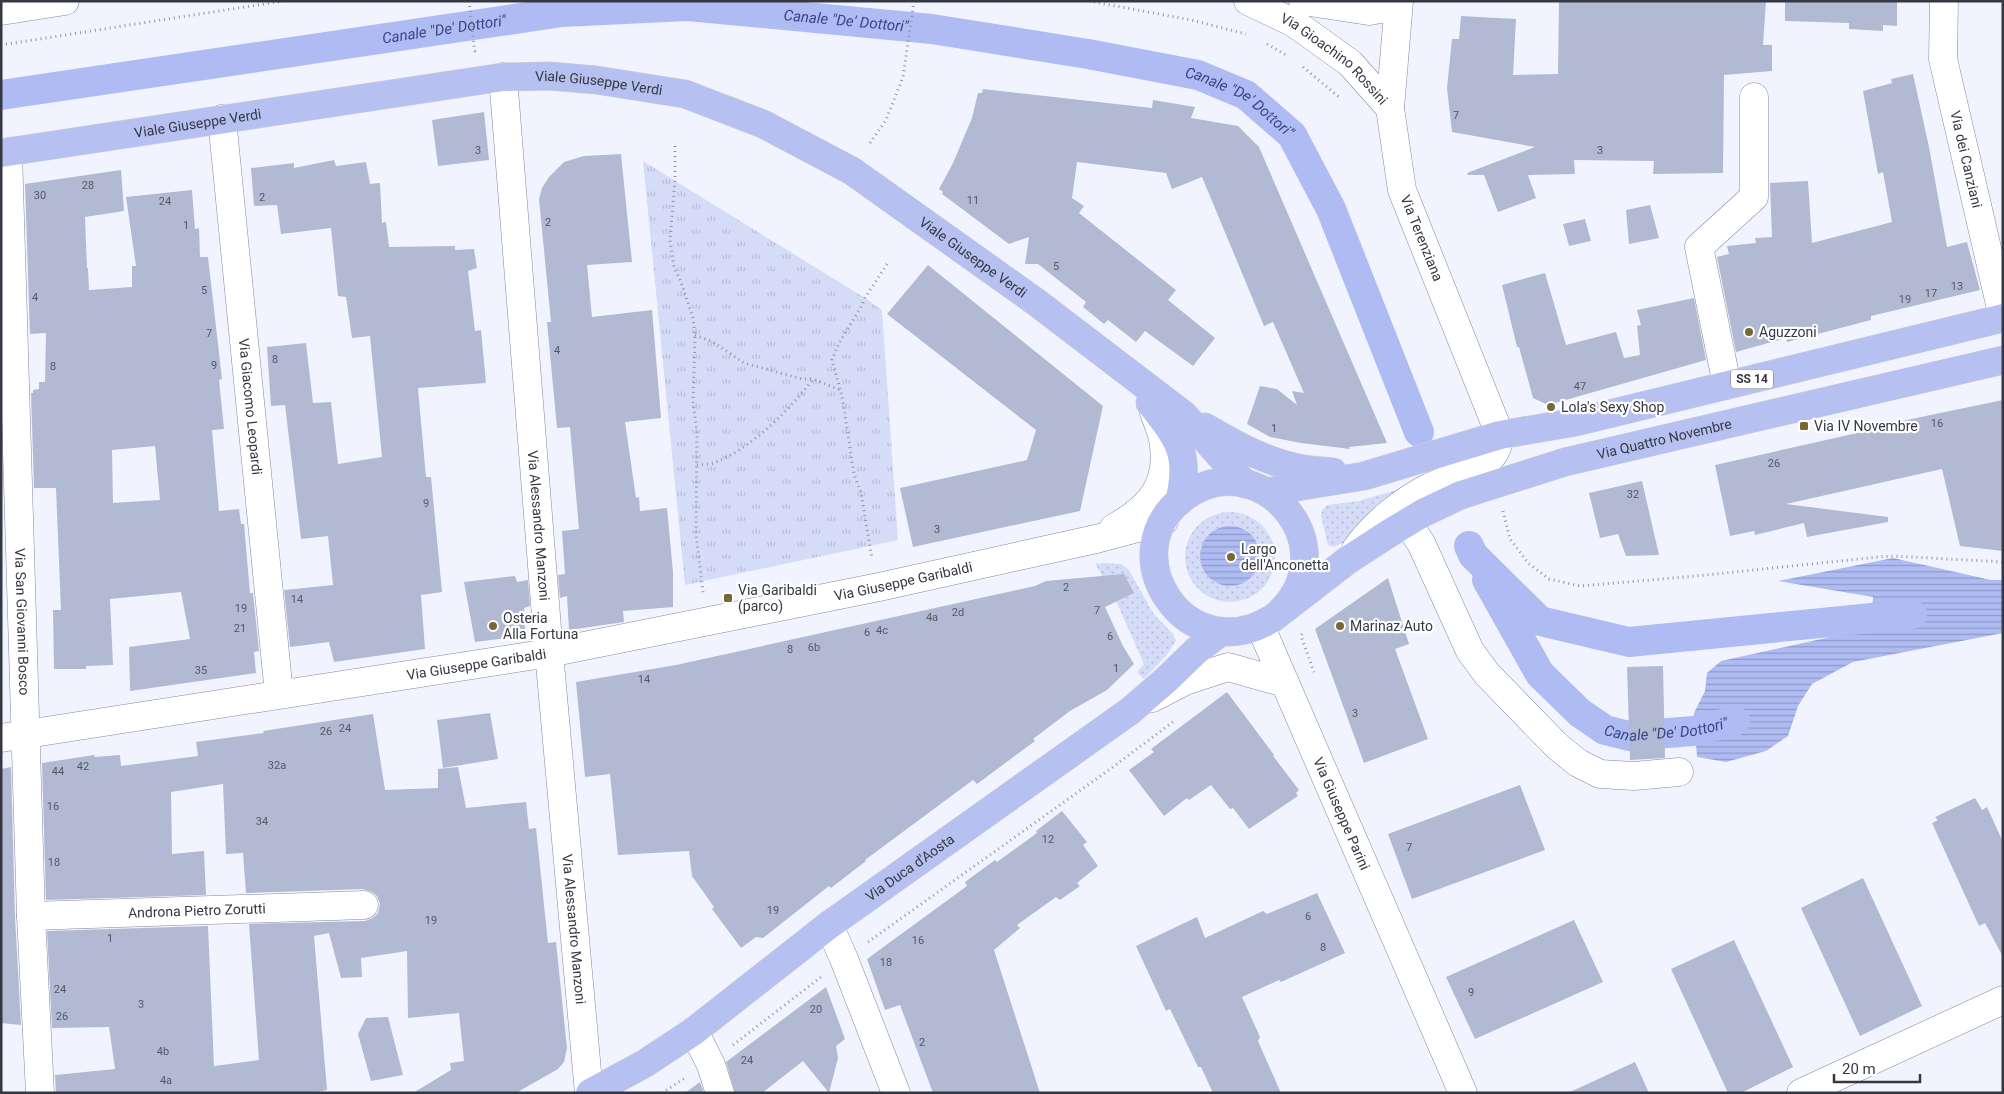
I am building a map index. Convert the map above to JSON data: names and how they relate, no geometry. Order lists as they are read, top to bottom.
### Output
{
  "streets": {
    "main road": [
      "Viale Giuseppe Verdi",
      "SS 14",
      "Via Quattro Novembre",
      "Via Duca d'Aosta"
    ],
    "street": [
      "Via Gioachino Rossini",
      "Via dei Canziani",
      "Via Terenziana",
      "Via Giacomo Leopardi",
      "Via Alessandro Manzoni",
      "Via Giuseppe Garibaldi",
      "Via San Giovanni Bosco",
      "Via Giuseppe Parini",
      "Androna Pietro Zorutti"
    ]
  },
  "crossings": [
    ["Via Gioachino Rossini", "Via Terenziana"],
    ["Viale Giuseppe Verdi", "Via Giacomo Leopardi"],
    ["Viale Giuseppe Verdi", "Via Alessandro Manzoni"],
    ["Viale Giuseppe Verdi", "Via San Giovanni Bosco"],
    ["Via dei Canziani", "SS 14"],
    ["Via Terenziana", "SS 14"],
    ["Via Giacomo Leopardi", "Via Giuseppe Garibaldi"],
    ["Via Alessandro Manzoni", "Via Giuseppe Garibaldi"],
    ["Via Alessandro Manzoni", "Via Duca d'Aosta"],
    ["Via Giuseppe Garibaldi", "Via San Giovanni Bosco"],
    ["Via San Giovanni Bosco", "Androna Pietro Zorutti"]
  ],
  "water": ["Canale \"De' Dottori\""],
  "places": {
    "other": [
      "Aguzzoni",
      "Lola's Sexy Shop",
      "Largo dell'Anconetta",
      "Osteria Alla Fortuna",
      "Marinaz Auto"
    ],
    "transit": ["Via IV Novembre", "Via Garibaldi (parco)"]
  },
  "house_numbers": [
    "7",
    "3",
    "3",
    "28",
    "30",
    "2",
    "11",
    "24",
    "2",
    "1",
    "5",
    "13",
    "5",
    "17",
    "4",
    "19",
    "7",
    "4",
    "8",
    "9",
    "8",
    "47",
    "16",
    "1",
    "26",
    "32",
    "9",
    "3",
    "2",
    "14",
    "19",
    "7",
    "2d",
    "4a",
    "21",
    "4c",
    "6",
    "6",
    "6b",
    "8",
    "1",
    "35",
    "14",
    "3",
    "24",
    "26",
    "32a",
    "42",
    "44",
    "16",
    "34",
    "12",
    "7",
    "18",
    "19",
    "6",
    "19",
    "1",
    "16",
    "8",
    "18",
    "24",
    "9",
    "3",
    "20",
    "26",
    "2",
    "4b",
    "24",
    "4a"
  ],
  "scale_bar": "20 m"
}
